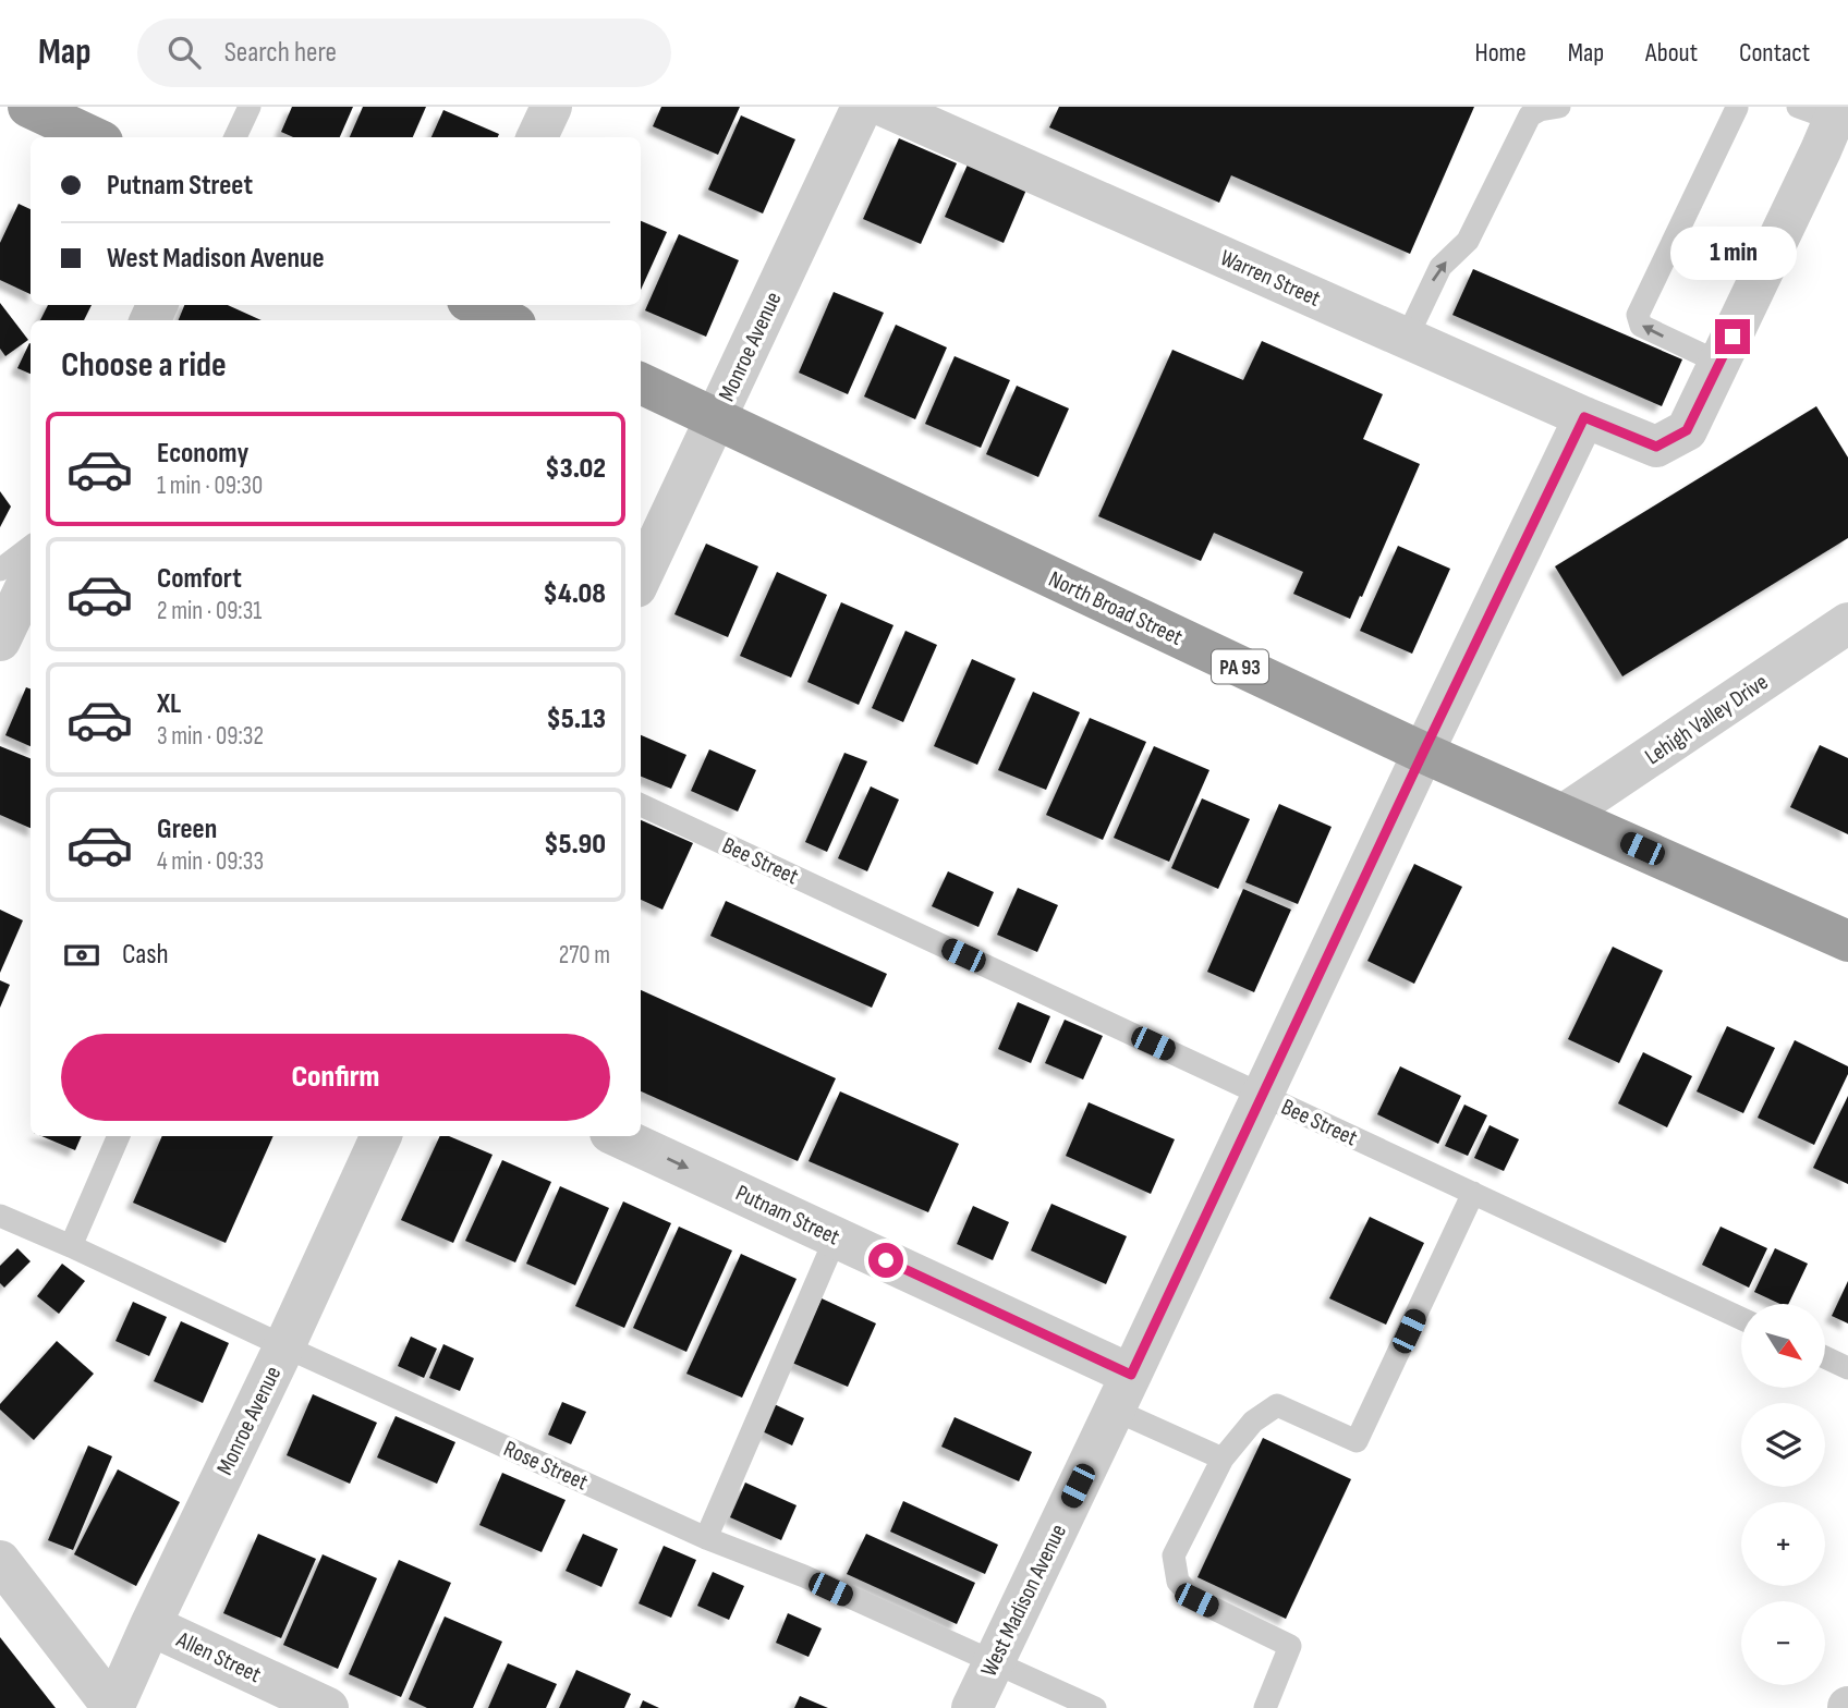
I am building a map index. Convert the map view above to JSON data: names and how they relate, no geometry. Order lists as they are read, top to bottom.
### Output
{
  "streets": {
    "highway": ["North Broad Street", "PA 93"],
    "street": [
      "Warren Street",
      "Monroe Avenue",
      "Lehigh Valley Drive",
      "Putnam Street",
      "West Madison Avenue",
      "Allen Street"
    ],
    "lane": ["Bee Street", "Rose Street"]
  },
  "crossings": [
    ["Warren Street", "West Madison Avenue"],
    ["Monroe Avenue", "North Broad Street"],
    ["Monroe Avenue", "Rose Street"],
    ["Monroe Avenue", "Allen Street"],
    ["North Broad Street", "Lehigh Valley Drive"],
    ["North Broad Street", "West Madison Avenue"],
    ["Bee Street", "West Madison Avenue"],
    ["Putnam Street", "West Madison Avenue"],
    ["Rose Street", "West Madison Avenue"]
  ],
  "one_way": ["Putnam Street"],
  "north": "bottom right",
  "page": {
    "header": "Map",
    "search": "Search here",
    "nav": [
      "Home",
      "Map",
      "About",
      "Contact"
    ],
    "banner": ["Putnam Street", "West Madison Avenue"],
    "bubble": "1 min",
    "heading": "Choose a ride",
    "list": [
      {
        "name": "Economy",
        "note": "1 min · 09:30",
        "value": "$3.02"
      },
      {
        "name": "Comfort",
        "note": "2 min · 09:31",
        "value": "$4.08"
      },
      {
        "name": "XL",
        "note": "3 min · 09:32",
        "value": "$5.13"
      },
      {
        "name": "Green",
        "note": "4 min · 09:33",
        "value": "$5.90"
      }
    ],
    "pay": ["Cash", "270 m"],
    "buttons": "Confirm",
    "map_buttons": ["+", "−"]
  }
}
